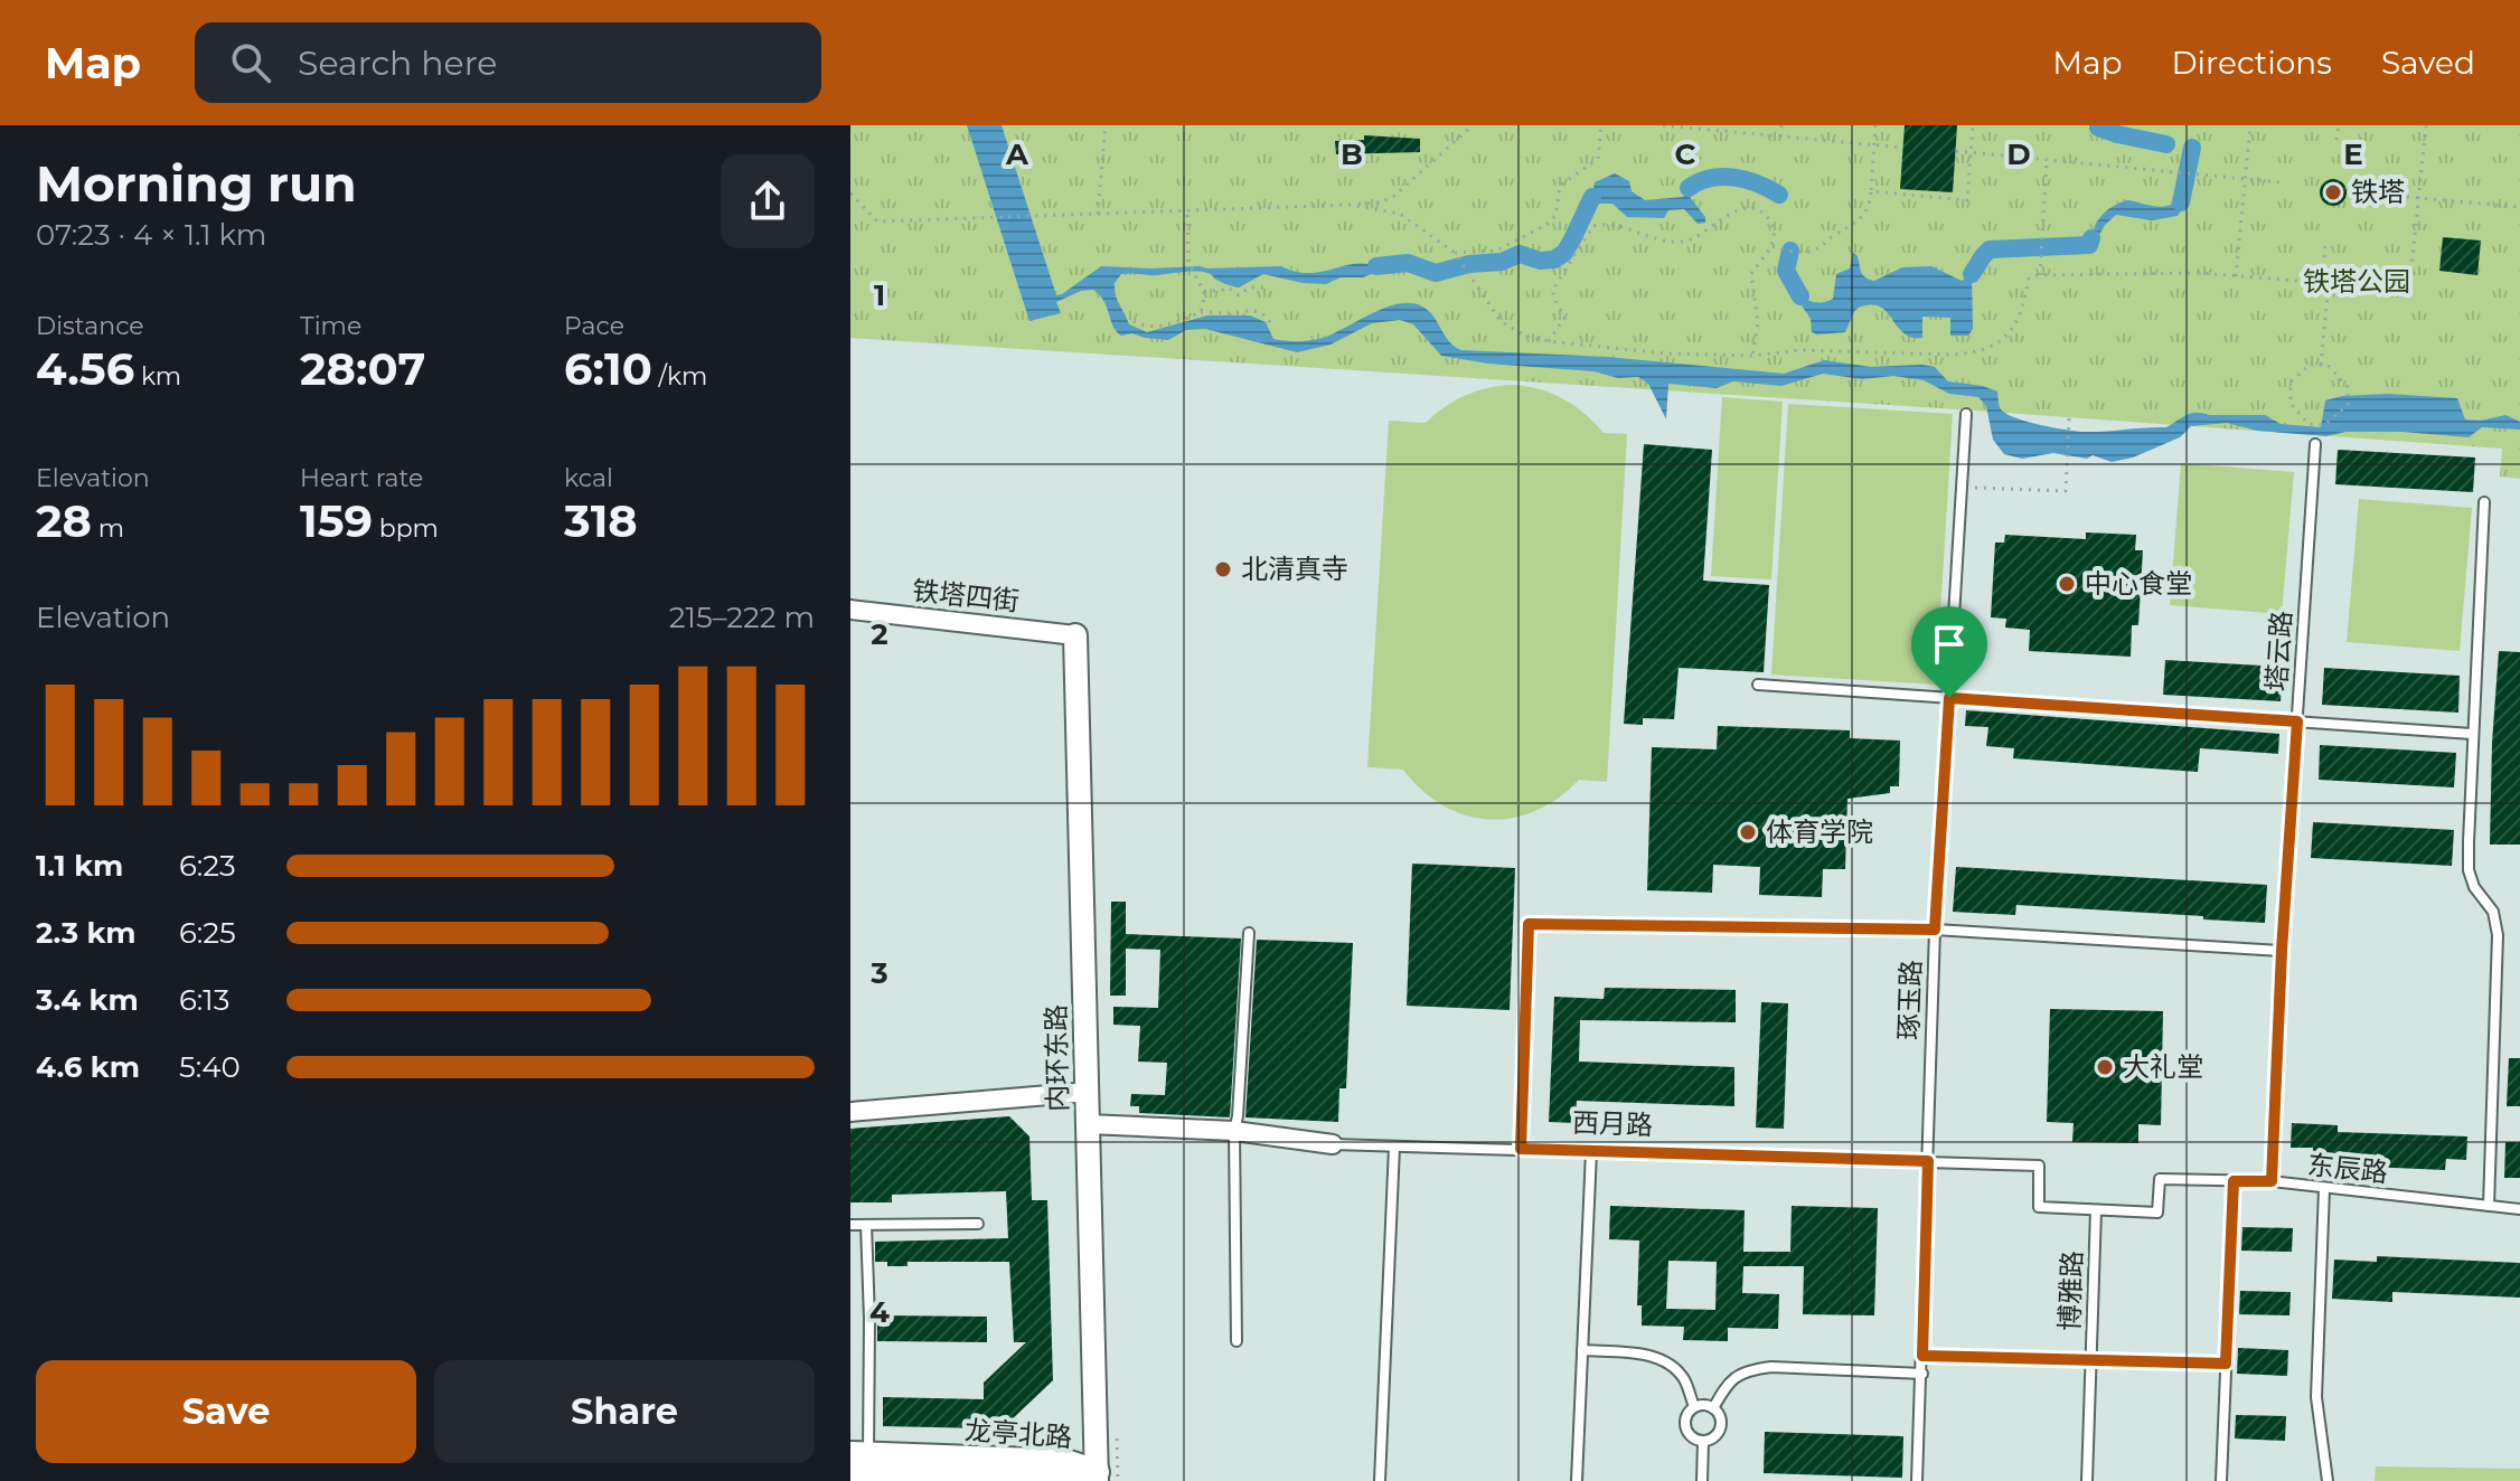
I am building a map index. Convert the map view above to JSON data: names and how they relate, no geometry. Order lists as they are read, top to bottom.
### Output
{
  "streets": {
    "main road": ["龙亭北路"],
    "street": ["铁塔四街", "内环东路", "西月路"],
    "lane": [
      "塔云路",
      "琢玉路",
      "东辰路",
      "博雅路"
    ]
  },
  "crossings": [
    ["铁塔四街", "内环东路"],
    ["塔云路", "东辰路"],
    ["琢玉路", "西月路"],
    ["内环东路", "西月路"],
    ["内环东路", "龙亭北路"],
    ["西月路", "东辰路"],
    ["西月路", "博雅路"],
    ["东辰路", "博雅路"]
  ],
  "parks": ["铁塔公园"],
  "places": [
    "铁塔",
    "北清真寺",
    "中心食堂",
    "体育学院",
    "大礼堂"
  ],
  "page": {
    "header": "Map",
    "search": "Search here",
    "nav": ["Map", "Directions", "Saved"],
    "heading": ["Morning run", "07:23 · 4 × 1.1 km"],
    "stats": [
      ["Distance", "4.56 km"],
      ["Time", "28:07"],
      ["Pace", "6:10 /km"],
      ["Elevation", "28 m"],
      ["Heart rate", "159 bpm"],
      ["kcal", "318"]
    ],
    "chart": ["Elevation", "215–222 m"],
    "list": [
      {
        "name": "1.1 km",
        "note": "6:23"
      },
      {
        "name": "2.3 km",
        "note": "6:25"
      },
      {
        "name": "3.4 km",
        "note": "6:13"
      },
      {
        "name": "4.6 km",
        "note": "5:40"
      }
    ],
    "buttons": ["Save", "Share"]
  },
  "grid": {
    "columns": [
      "A",
      "B",
      "C",
      "D",
      "E"
    ],
    "rows": [
      "1",
      "2",
      "3",
      "4"
    ]
  }
}
